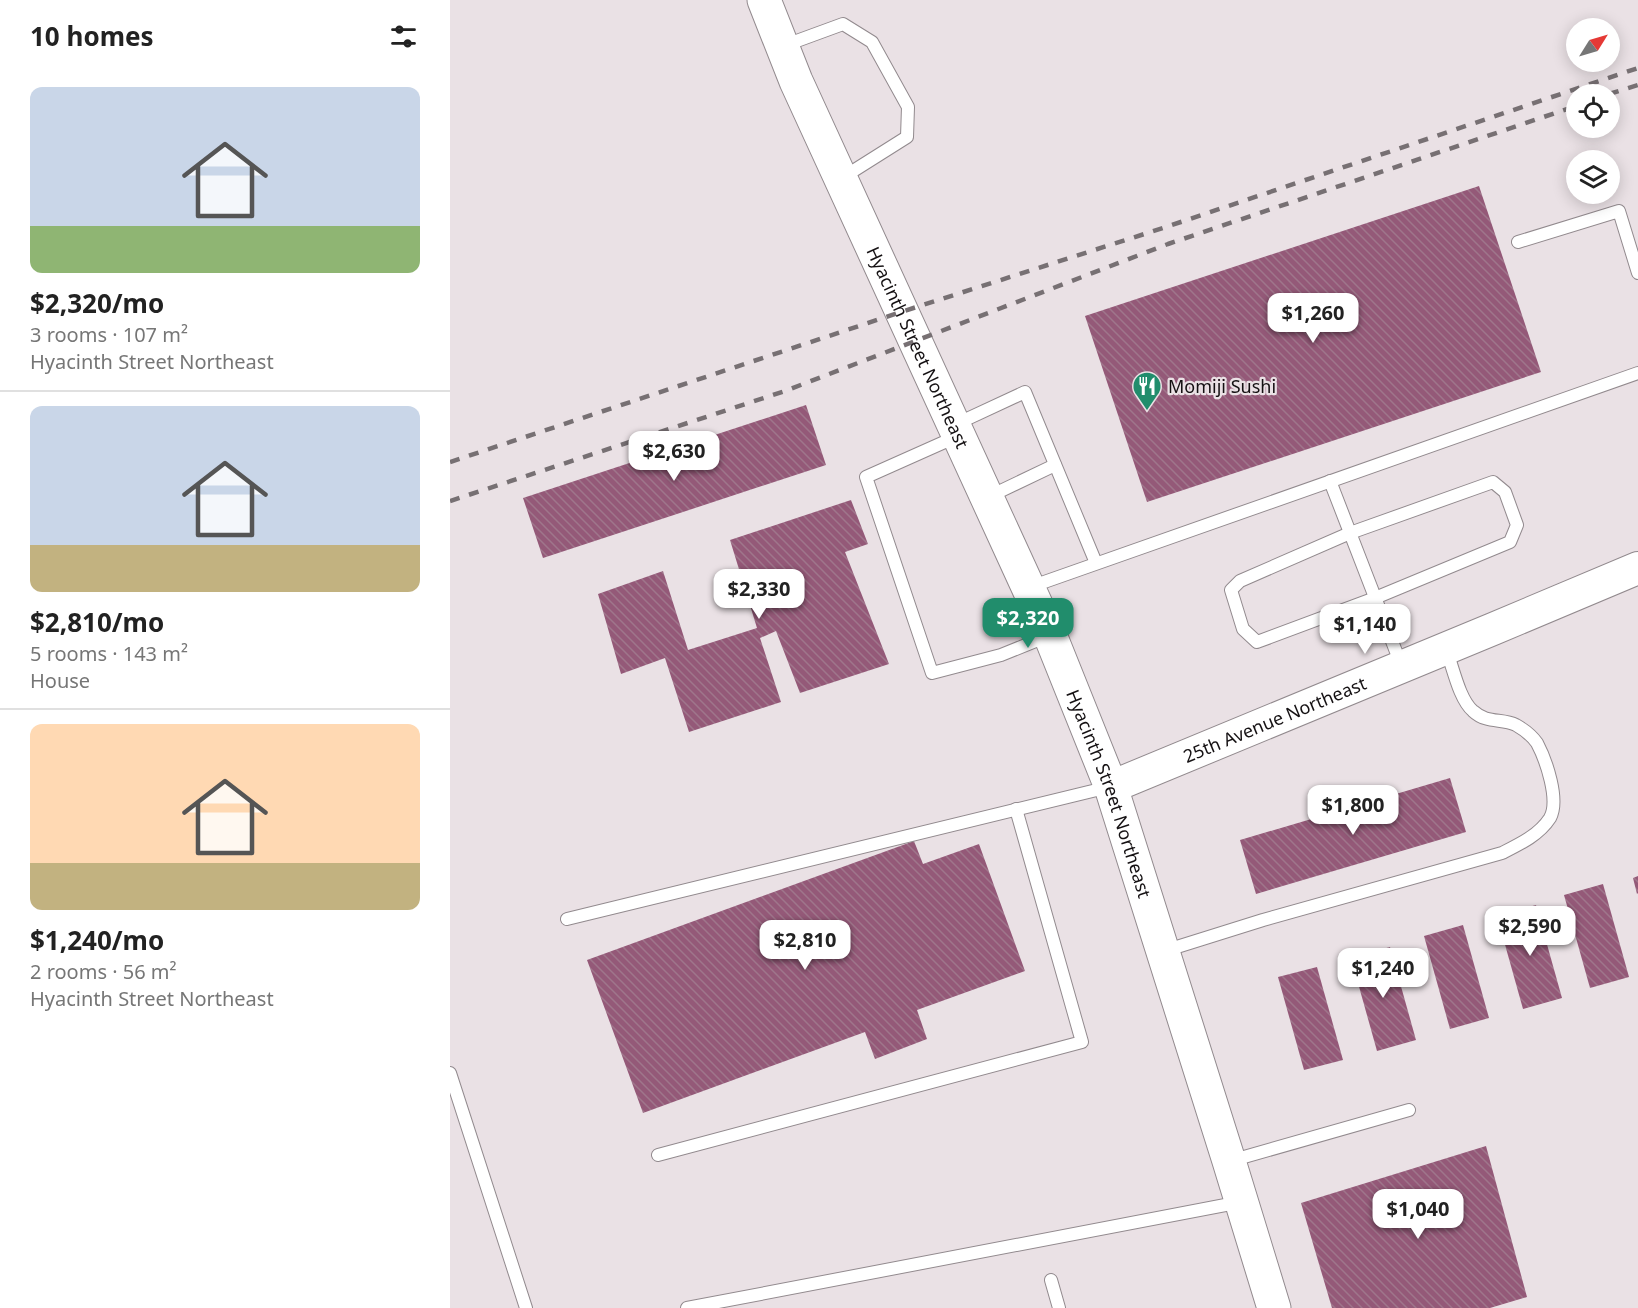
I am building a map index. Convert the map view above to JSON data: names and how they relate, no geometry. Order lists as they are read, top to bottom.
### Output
{
  "streets": {
    "main road": ["Hyacinth Street Northeast"],
    "street": ["25th Avenue Northeast"]
  },
  "crossings": [
    ["Hyacinth Street Northeast", "25th Avenue Northeast"]
  ],
  "places": {
    "restaurant": ["Momiji Sushi"]
  },
  "north": "top right",
  "page": {
    "heading": "10 homes",
    "list": [
      {
        "name": "$2,320/mo",
        "note": "3 rooms · 107 m² · Hyacinth Street Northeast"
      },
      {
        "name": "$2,810/mo",
        "note": "5 rooms · 143 m² · House"
      },
      {
        "name": "$1,240/mo",
        "note": "2 rooms · 56 m² · Hyacinth Street Northeast"
      }
    ],
    "price": [
      "$1,260",
      "$2,630",
      "$2,330",
      "$2,320",
      "$1,140",
      "$1,800",
      "$2,590",
      "$2,810",
      "$1,240",
      "$1,040"
    ]
  }
}
